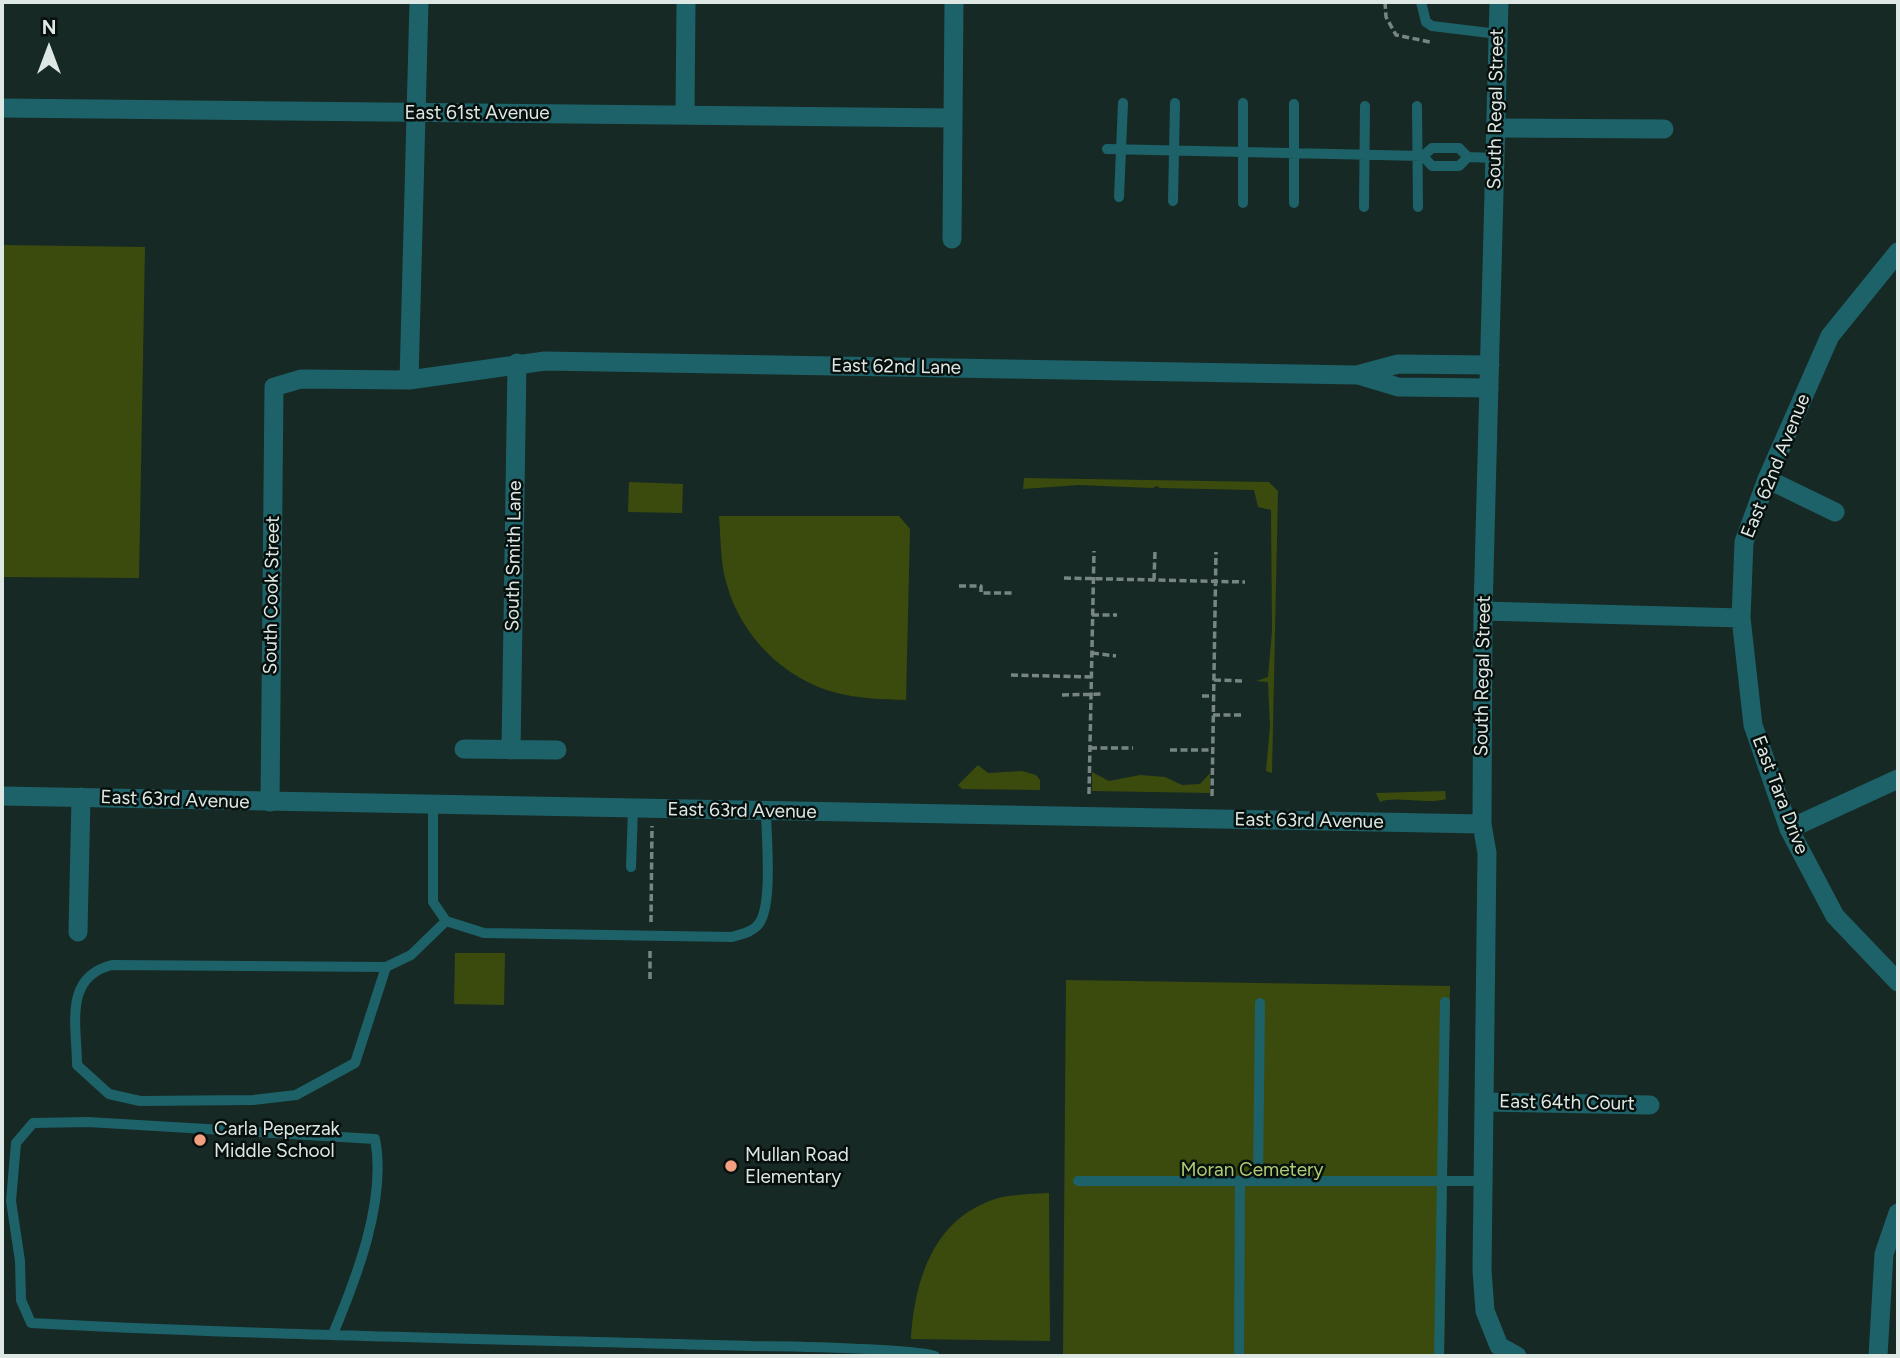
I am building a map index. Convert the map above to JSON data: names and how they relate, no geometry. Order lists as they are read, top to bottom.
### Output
{
  "streets": {
    "street": [
      "South Regal Street",
      "East 61st Avenue",
      "East 62nd Lane",
      "East 62nd Avenue",
      "South Smith Lane",
      "South Cook Street",
      "East Tara Drive",
      "East 63rd Avenue",
      "East 64th Court"
    ]
  },
  "crossings": [
    ["South Regal Street", "East 62nd Lane"],
    ["South Regal Street", "East 63rd Avenue"],
    ["South Regal Street", "East 64th Court"],
    ["East 62nd Lane", "South Smith Lane"],
    ["East 62nd Lane", "South Cook Street"],
    ["East 62nd Avenue", "East Tara Drive"],
    ["South Cook Street", "East 63rd Avenue"]
  ],
  "parks": ["Moran Cemetery"],
  "places": ["Carla Peperzak Middle School", "Mullan Road Elementary"],
  "north": "top"
}
